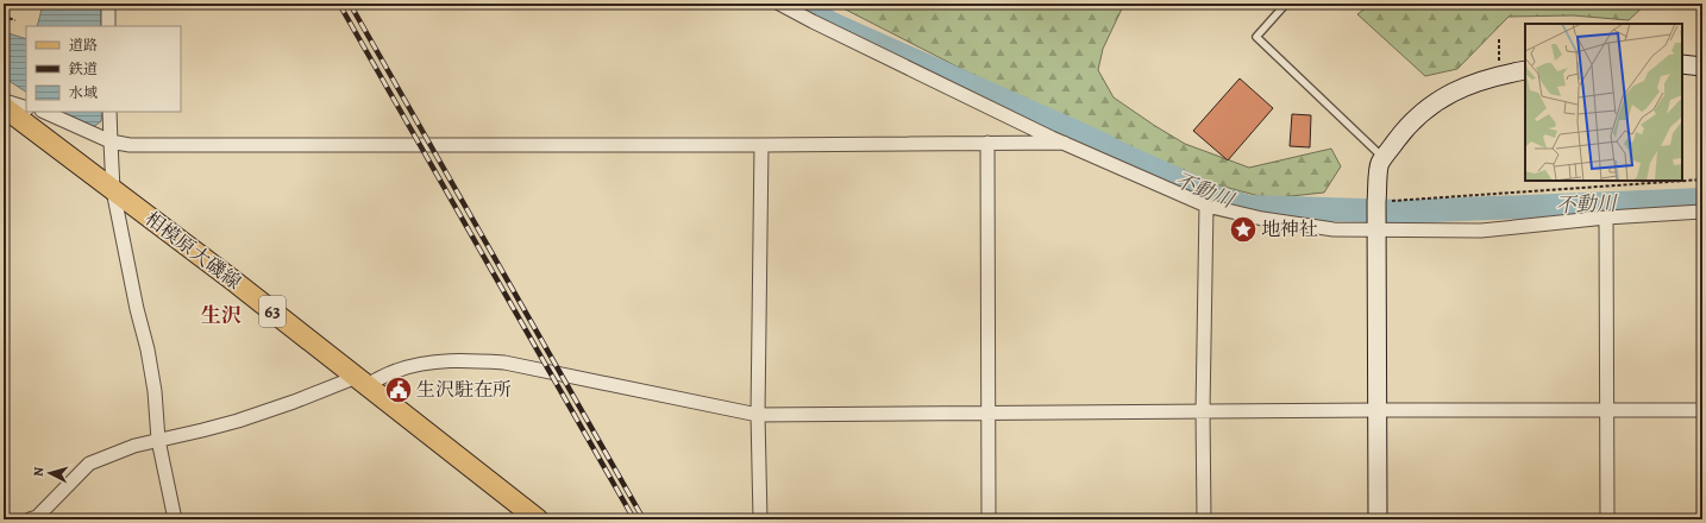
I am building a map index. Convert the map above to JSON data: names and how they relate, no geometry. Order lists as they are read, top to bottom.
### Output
{
  "streets": {
    "main road": ["相模原大磯線", "63"]
  },
  "districts": ["生沢"],
  "water": ["不動川"],
  "places": {
    "place": ["地神社"],
    "public building": ["生沢駐在所"]
  },
  "legend": ["道路", "鉄道", "水域"],
  "north": "left"
}
